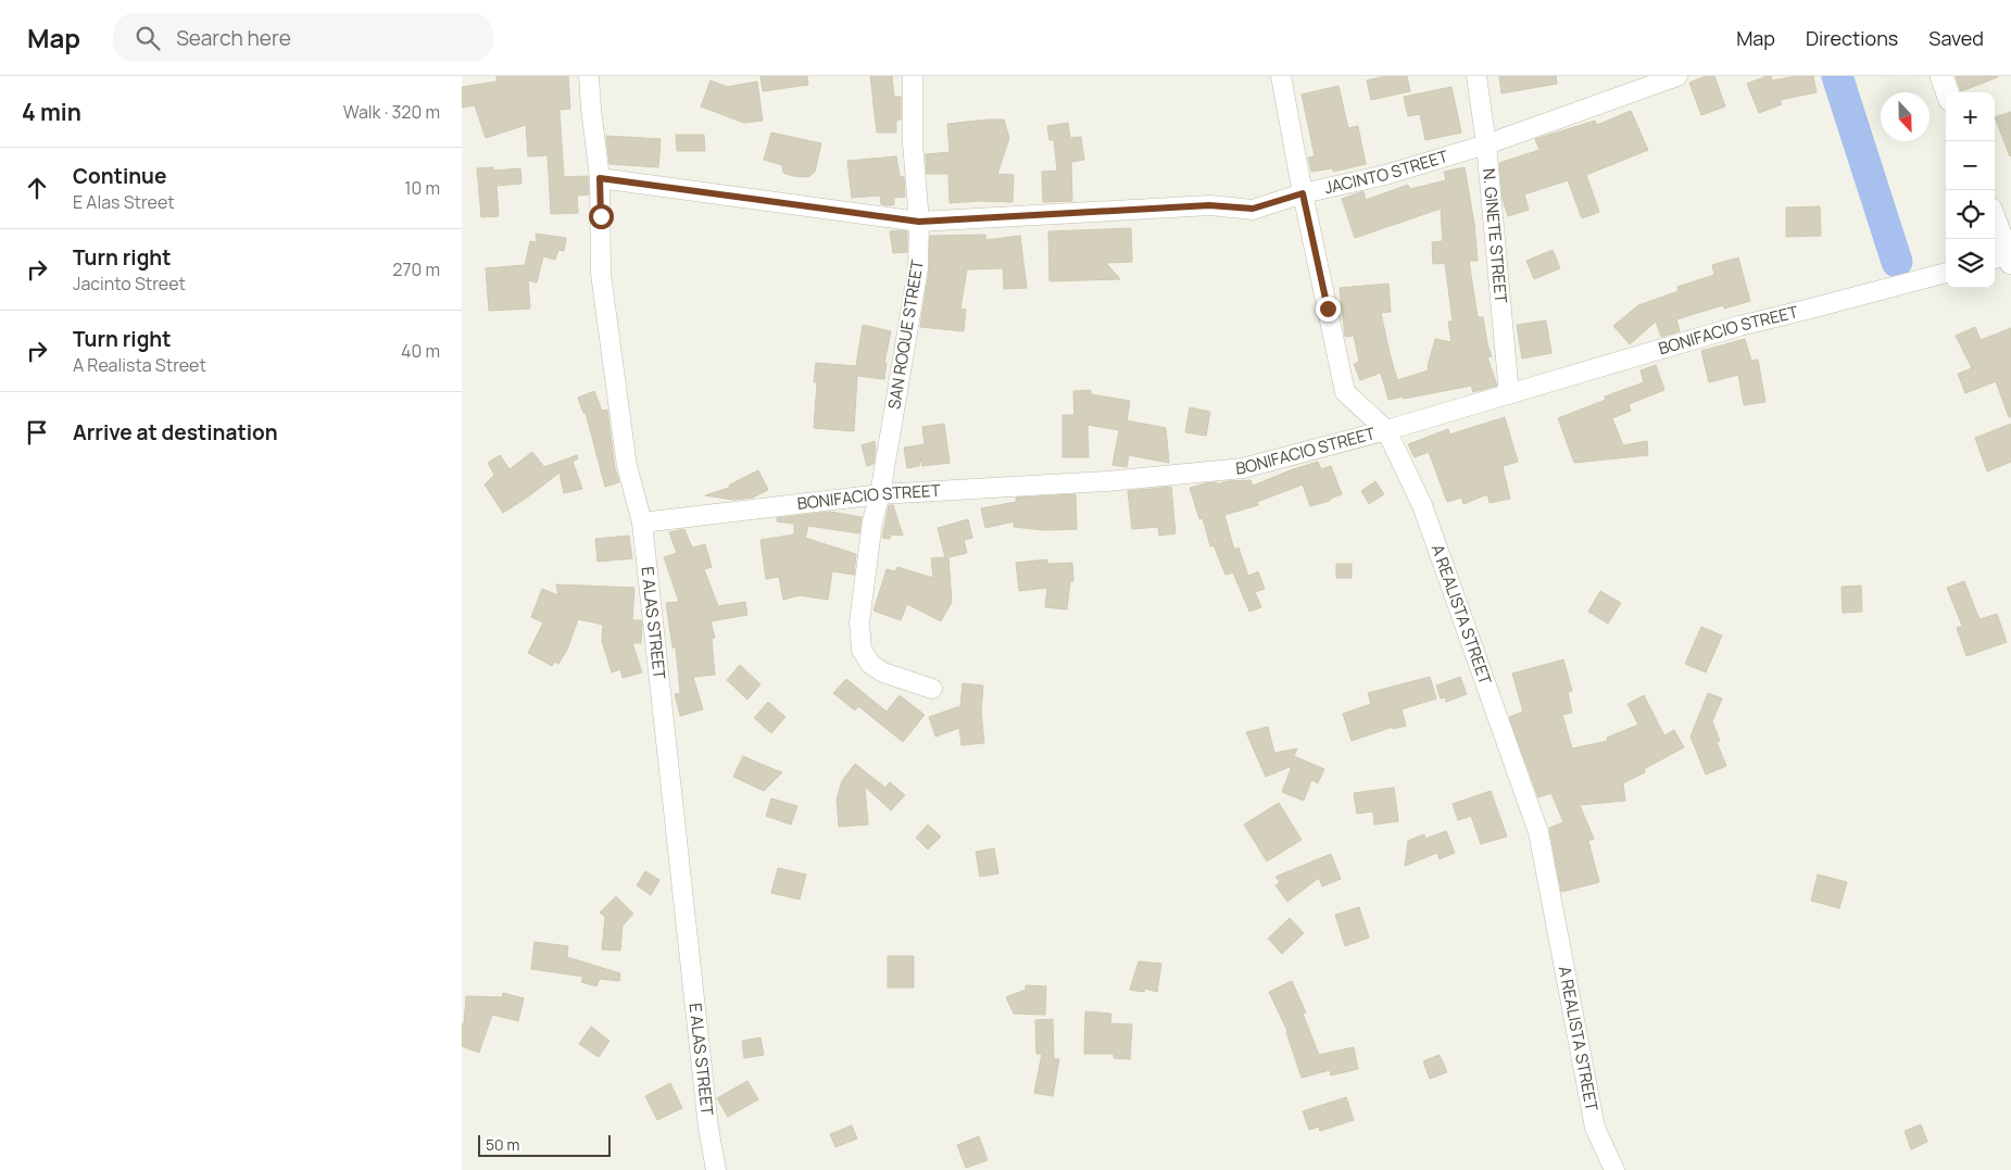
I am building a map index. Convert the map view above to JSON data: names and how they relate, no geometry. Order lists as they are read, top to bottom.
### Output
{
  "streets": {
    "street": [
      "JACINTO STREET",
      "N. GINETE STREET",
      "BONIFACIO STREET",
      "SAN ROQUE STREET",
      "A REALISTA STREET",
      "E ALAS STREET"
    ]
  },
  "crossings": [
    ["JACINTO STREET", "N. GINETE STREET"],
    ["JACINTO STREET", "SAN ROQUE STREET"],
    ["JACINTO STREET", "A REALISTA STREET"],
    ["JACINTO STREET", "E ALAS STREET"],
    ["N. GINETE STREET", "BONIFACIO STREET"],
    ["BONIFACIO STREET", "SAN ROQUE STREET"],
    ["BONIFACIO STREET", "A REALISTA STREET"],
    ["BONIFACIO STREET", "E ALAS STREET"]
  ],
  "scale_bar": "50 m",
  "north": "bottom",
  "page": {
    "header": "Map",
    "search": "Search here",
    "nav": ["Map", "Directions", "Saved"],
    "heading": ["4 min", "Walk · 320 m"],
    "map_buttons": ["+", "−"],
    "list": [
      ["Continue", "E Alas Street", "10 m"],
      ["Turn right", "Jacinto Street", "270 m"],
      ["Turn right", "A Realista Street", "40 m"],
      "Arrive at destination"
    ],
    "scale": "50 m"
  }
}
